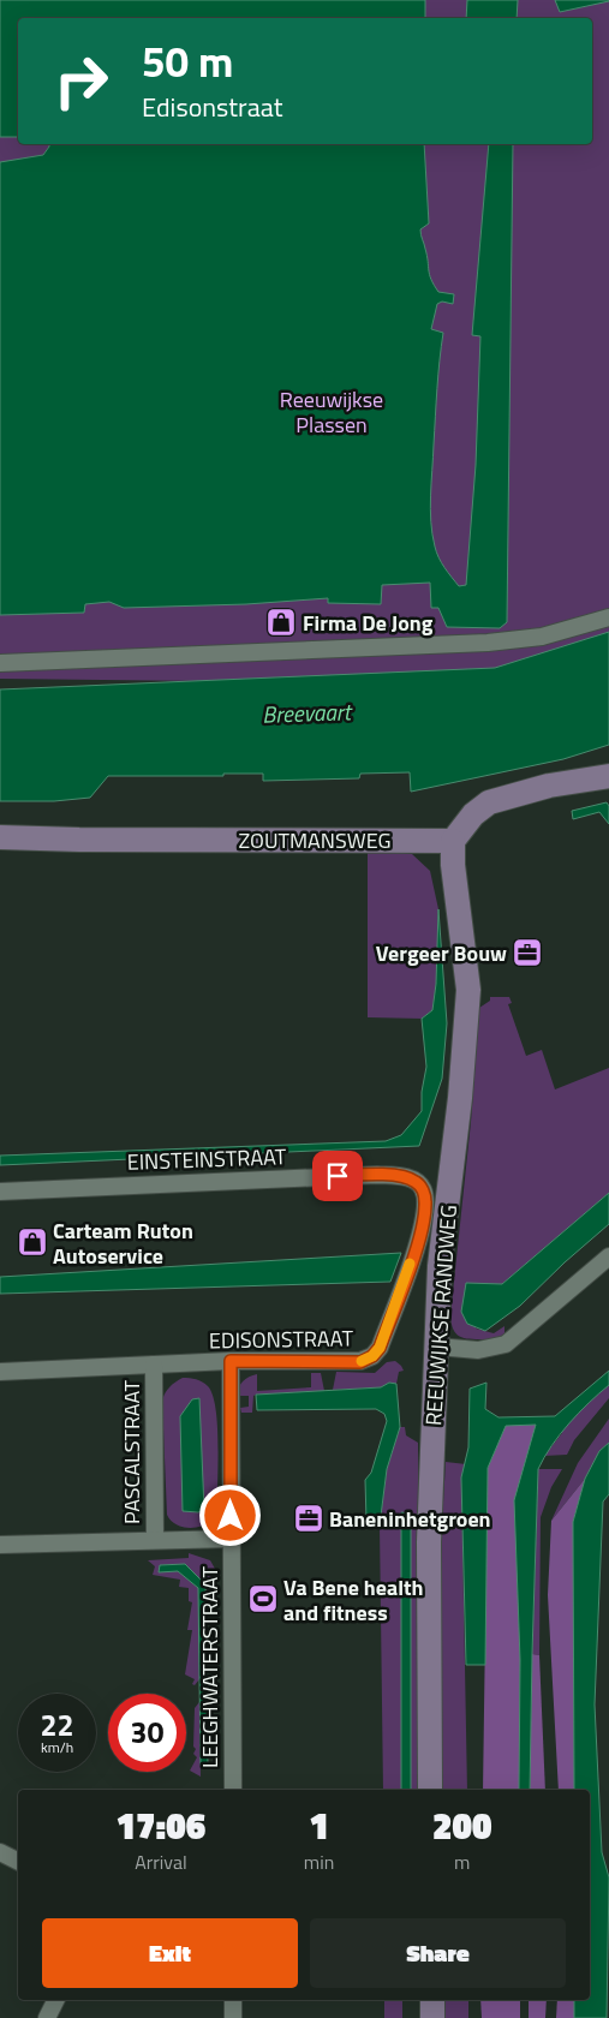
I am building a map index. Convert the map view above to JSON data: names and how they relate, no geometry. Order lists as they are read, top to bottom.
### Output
{
  "streets": {
    "main road": ["ZOUTMANSWEG", "REEUWIJKSE RANDWEG"],
    "street": [
      "EINSTEINSTRAAT",
      "EDISONSTRAAT",
      "PASCALSTRAAT",
      "LEEGHWATERSTRAAT"
    ]
  },
  "crossings": [
    ["ZOUTMANSWEG", "REEUWIJKSE RANDWEG"],
    ["EINSTEINSTRAAT", "EDISONSTRAAT"],
    ["EDISONSTRAAT", "PASCALSTRAAT"],
    ["EDISONSTRAAT", "LEEGHWATERSTRAAT"],
    ["PASCALSTRAAT", "LEEGHWATERSTRAAT"]
  ],
  "water": ["Breevaart"],
  "parks": ["Reeuwijkse Plassen"],
  "places": {
    "shop": ["Firma De Jong", "Carteam Ruton Autoservice"],
    "office": ["Vergeer Bouw", "Baneninhetgroen"],
    "sports": ["Va Bene health and fitness"]
  },
  "page": {
    "turn": ["50 m", "Edisonstraat"],
    "speed": "22 km/h",
    "limit": "30",
    "eta": [
      "17:06",
      "Arrival",
      "1",
      "min",
      "200",
      "m"
    ],
    "buttons": ["Exit", "Share"]
  }
}
